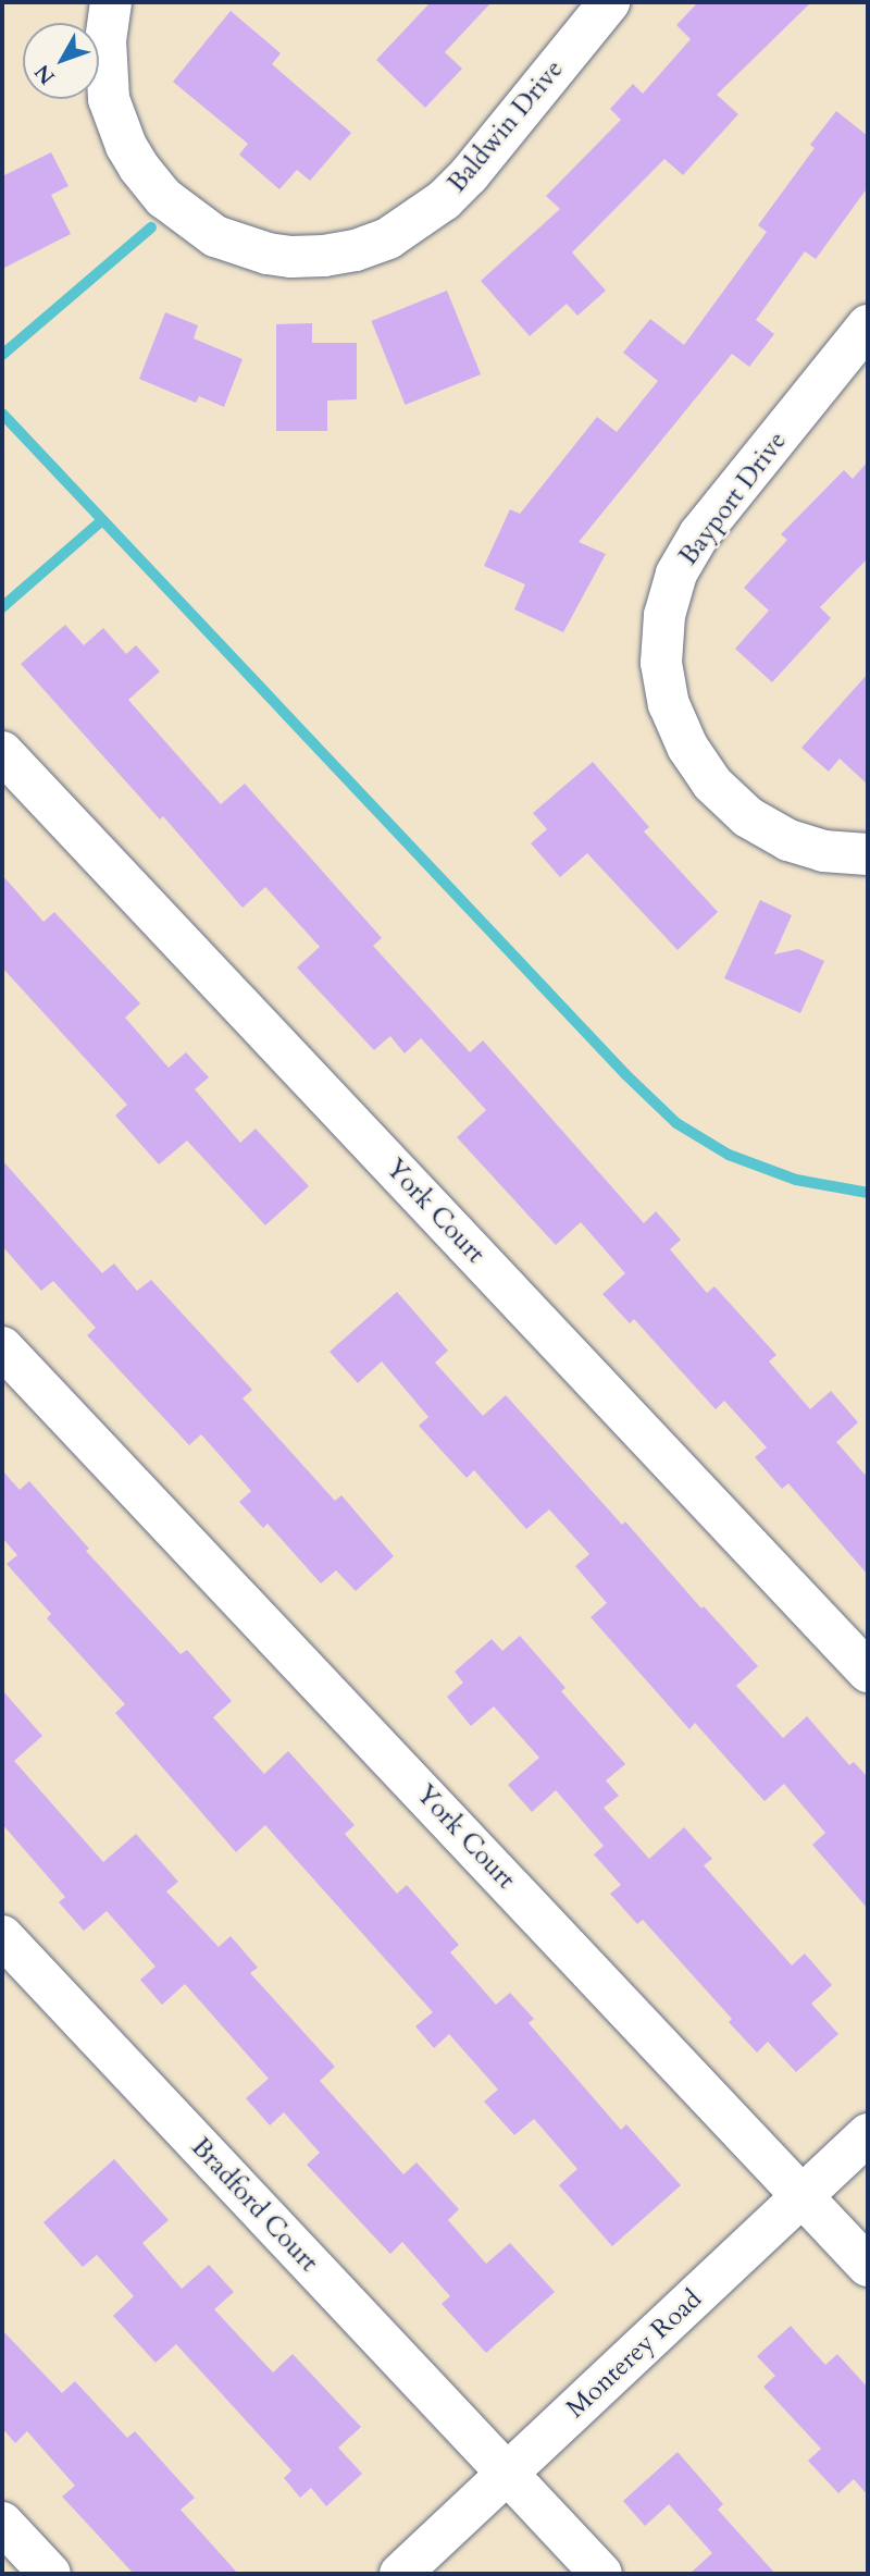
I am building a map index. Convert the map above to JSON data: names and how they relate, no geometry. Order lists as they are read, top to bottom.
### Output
{
  "streets": {
    "street": [
      "Baldwin Drive",
      "Bayport Drive",
      "York Court",
      "Bradford Court",
      "Monterey Road"
    ]
  },
  "crossings": [
    ["York Court", "Monterey Road"],
    ["Bradford Court", "Monterey Road"]
  ],
  "north": "bottom left"
}
